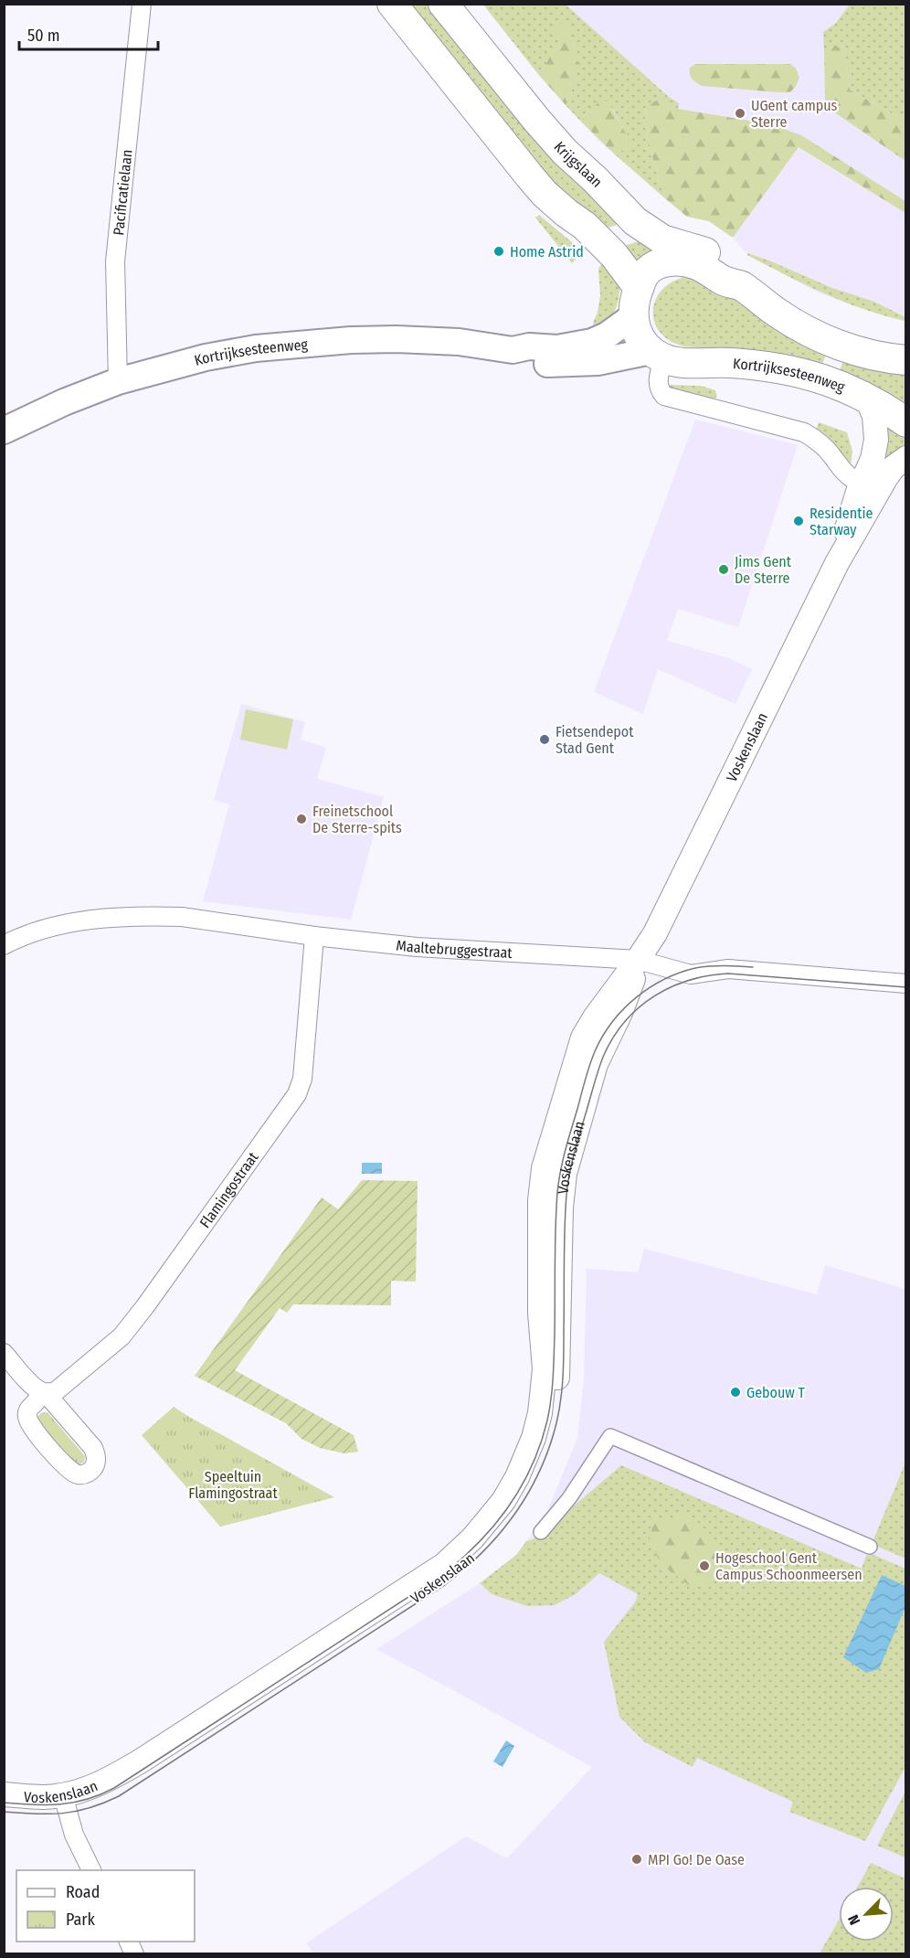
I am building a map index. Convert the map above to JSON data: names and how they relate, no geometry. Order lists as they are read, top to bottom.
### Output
{
  "streets": {
    "main road": ["Krijgslaan", "Kortrijksesteenweg"],
    "street": [
      "Pacificatielaan",
      "Voskenslaan",
      "Maaltebruggestraat",
      "Flamingostraat"
    ]
  },
  "crossings": [
    ["Pacificatielaan", "Kortrijksesteenweg"],
    ["Kortrijksesteenweg", "Voskenslaan"],
    ["Voskenslaan", "Maaltebruggestraat"],
    ["Maaltebruggestraat", "Flamingostraat"]
  ],
  "parks": ["Speeltuin Flamingostraat"],
  "places": [
    "UGent campus Sterre",
    "Home Astrid",
    "Residentie Starway",
    "Jims Gent De Sterre",
    "Fietsendepot Stad Gent",
    "Freinetschool De Sterre-spits",
    "Gebouw T",
    "Hogeschool Gent Campus Schoonmeersen",
    "MPI Go! De Oase"
  ],
  "legend": ["Road", "Park"],
  "scale_bar": "50 m",
  "north": "bottom left"
}
